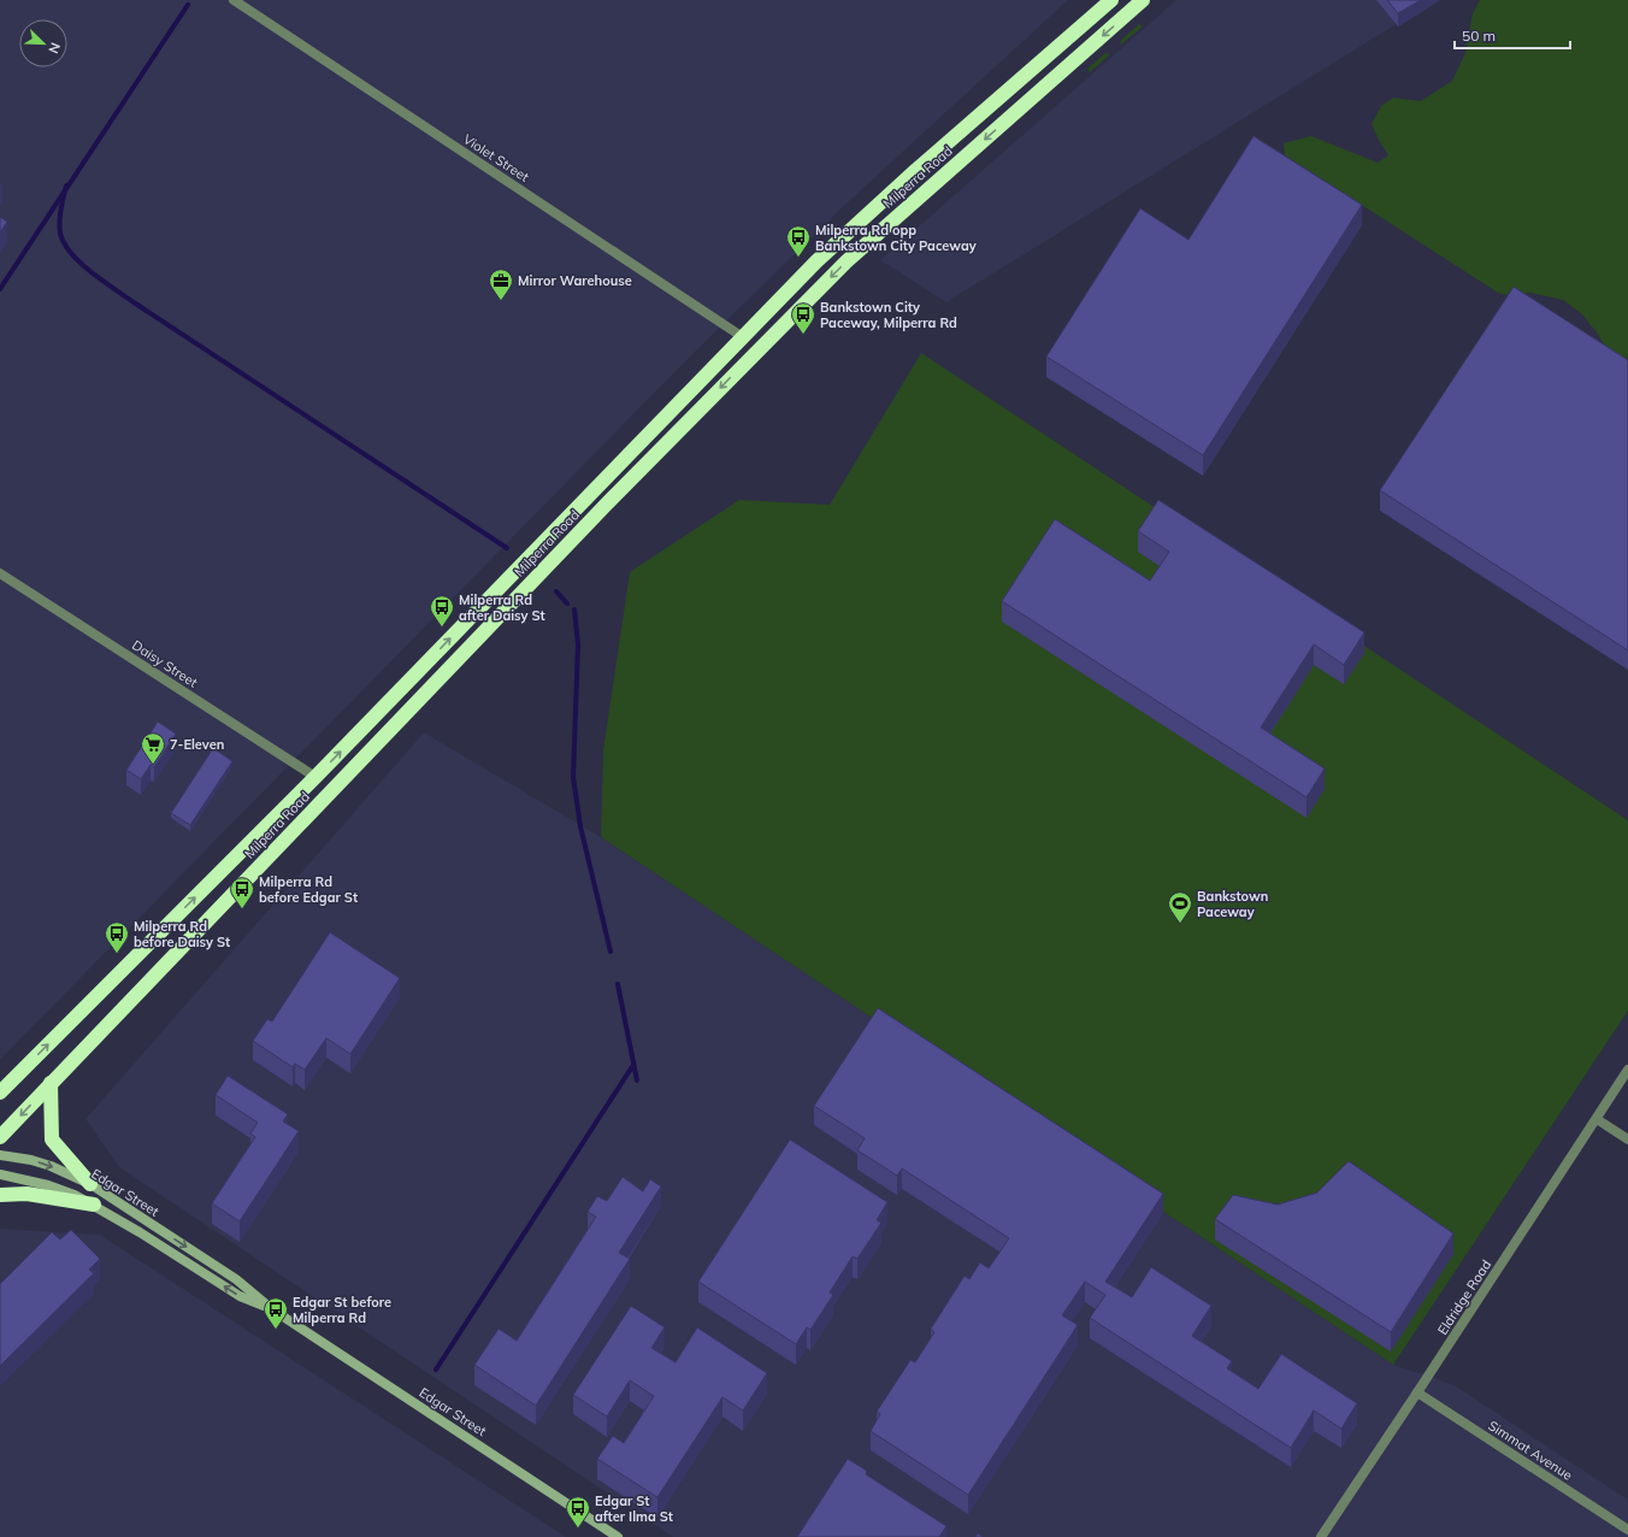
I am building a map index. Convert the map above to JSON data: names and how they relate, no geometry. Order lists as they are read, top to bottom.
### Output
{
  "streets": {
    "highway": ["Milperra Road"],
    "main road": ["Edgar Street"],
    "street": [
      "Violet Street",
      "Daisy Street",
      "Eldridge Road",
      "Simmat Avenue"
    ]
  },
  "crossings": [
    ["Violet Street", "Milperra Road"],
    ["Milperra Road", "Daisy Street"],
    ["Eldridge Road", "Simmat Avenue"]
  ],
  "places": {
    "bus stop": [
      "Milperra Rd opp Bankstown City Paceway",
      "Bankstown City Paceway, Milperra Rd",
      "Milperra Rd after Daisy St",
      "Milperra Rd before Edgar St",
      "Milperra Rd before Daisy St",
      "Edgar St before Milperra Rd",
      "Edgar St after Ilma St"
    ],
    "office": ["Mirror Warehouse"],
    "supermarket": ["7-Eleven"],
    "sports": ["Bankstown Paceway"]
  },
  "scale_bar": "50 m",
  "north": "bottom right"
}
